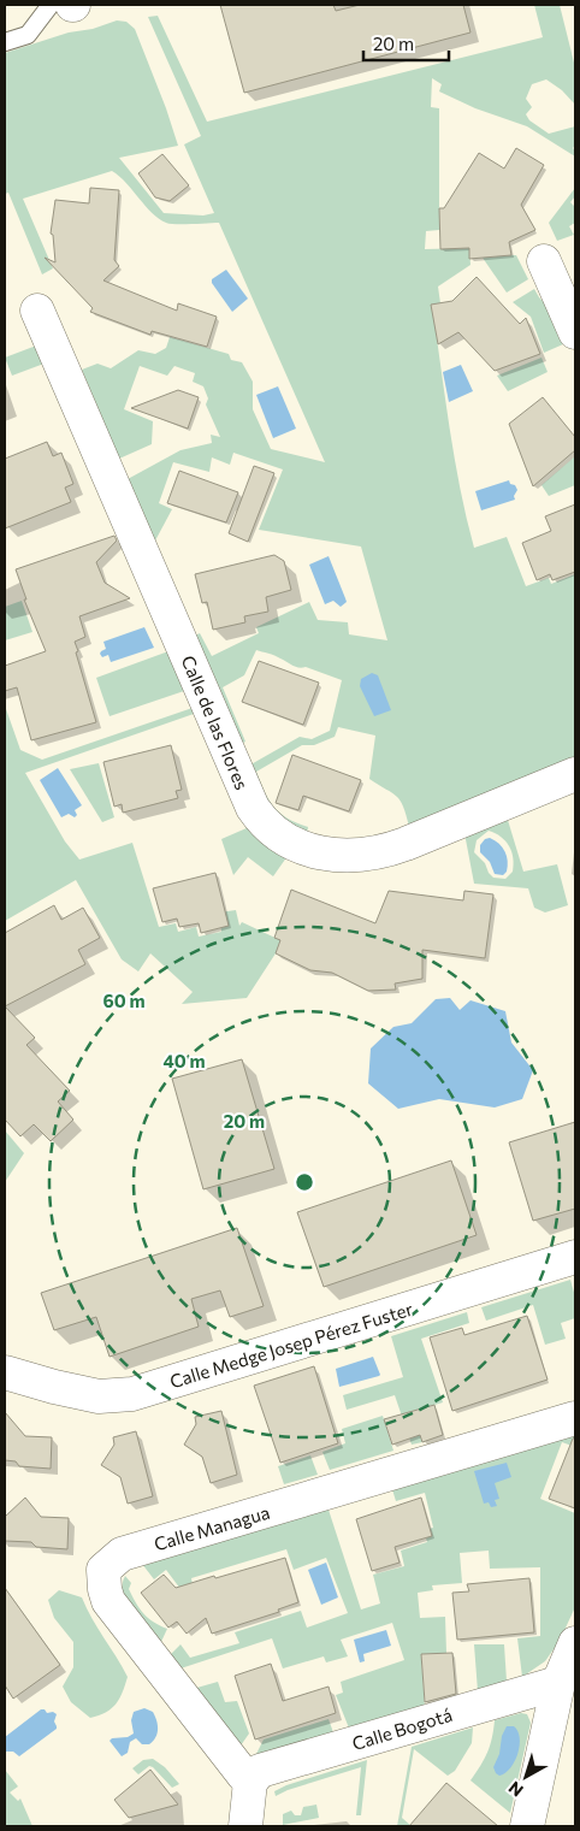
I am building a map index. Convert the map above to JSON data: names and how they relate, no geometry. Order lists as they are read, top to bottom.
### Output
{
  "streets": {
    "street": [
      "Calle de las Flores",
      "Calle Medge Josep Pérez Fuster",
      "Calle Managua",
      "Calle Bogotá"
    ]
  },
  "crossings": [
    ["Calle Managua", "Calle Bogotá"]
  ],
  "scale_bar": "20 m",
  "north": "bottom left",
  "rings": ["60 m", "40 m", "20 m"]
}
